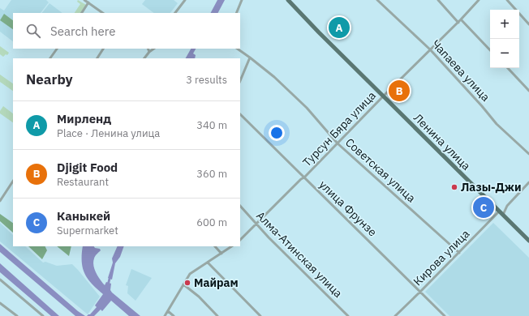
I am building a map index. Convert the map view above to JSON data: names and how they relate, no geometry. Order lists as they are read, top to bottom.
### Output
{
  "streets": {
    "main road": ["Ленина улица"],
    "street": [
      "Чапаева улица",
      "Турсун Бяра улица",
      "Советская улица",
      "улица Фрунзе",
      "Алма-Атинская улица",
      "Кирова улица"
    ]
  },
  "crossings": [
    ["Чапаева улица", "Турсун Бяра улица"],
    ["Турсун Бяра улица", "Ленина улица"],
    ["Турсун Бяра улица", "Советская улица"],
    ["Турсун Бяра улица", "улица Фрунзе"],
    ["Турсун Бяра улица", "Алма-Атинская улица"],
    ["Ленина улица", "Кирова улица"],
    ["Советская улица", "Кирова улица"],
    ["улица Фрунзе", "Кирова улица"]
  ],
  "places": ["Лазы-Джи", "Майрам"],
  "page": {
    "map_buttons": ["+", "−"],
    "search": "Search here",
    "pins": ["A", "B", "C"],
    "heading": ["Nearby", "3 results"],
    "list": [
      {
        "mark": "A",
        "name": "Мирленд",
        "note": "Place · Ленина улица",
        "value": "340 m"
      },
      {
        "mark": "B",
        "name": "Djigit Food",
        "note": "Restaurant",
        "value": "360 m"
      },
      {
        "mark": "C",
        "name": "Каныкей",
        "note": "Supermarket",
        "value": "600 m"
      }
    ]
  }
}
